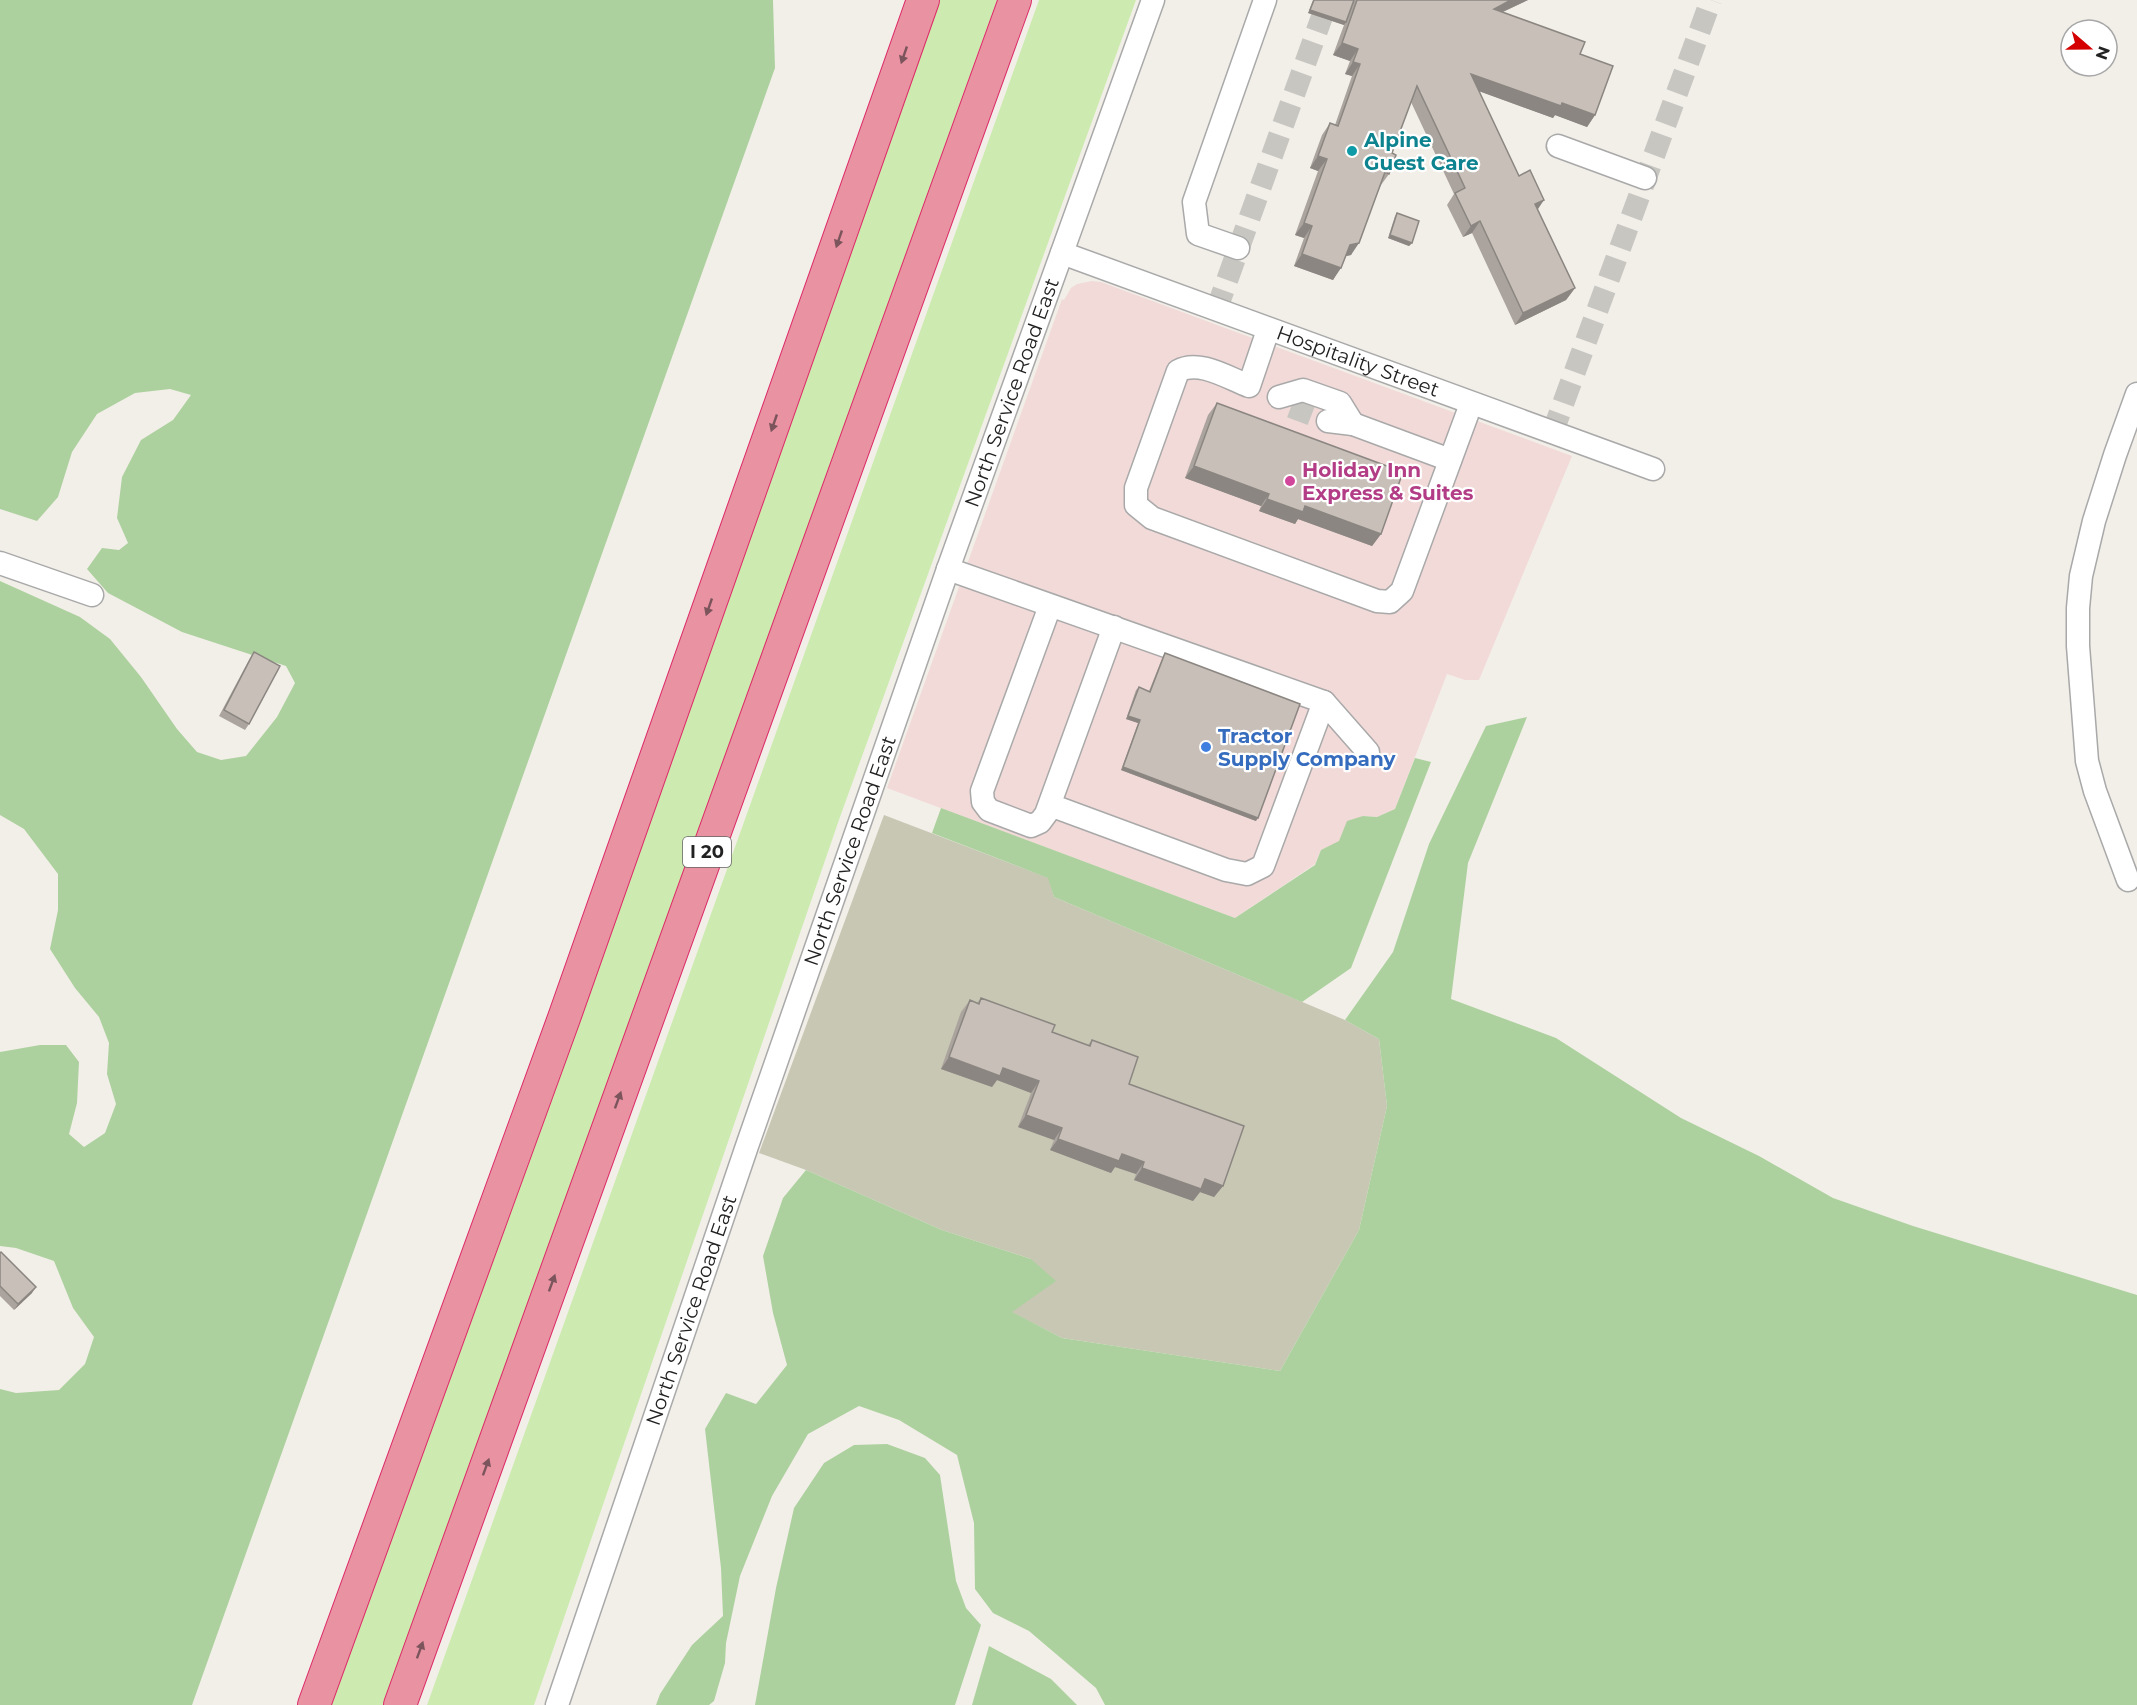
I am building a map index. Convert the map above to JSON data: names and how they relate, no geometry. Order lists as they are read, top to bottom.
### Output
{
  "streets": {
    "highway": ["I 20"],
    "street": ["Hospitality Street", "North Service Road East"]
  },
  "crossings": [
    ["Hospitality Street", "North Service Road East"]
  ],
  "places": ["Alpine Guest Care", "Holiday Inn Express & Suites", "Tractor Supply Company"],
  "north": "right"
}
